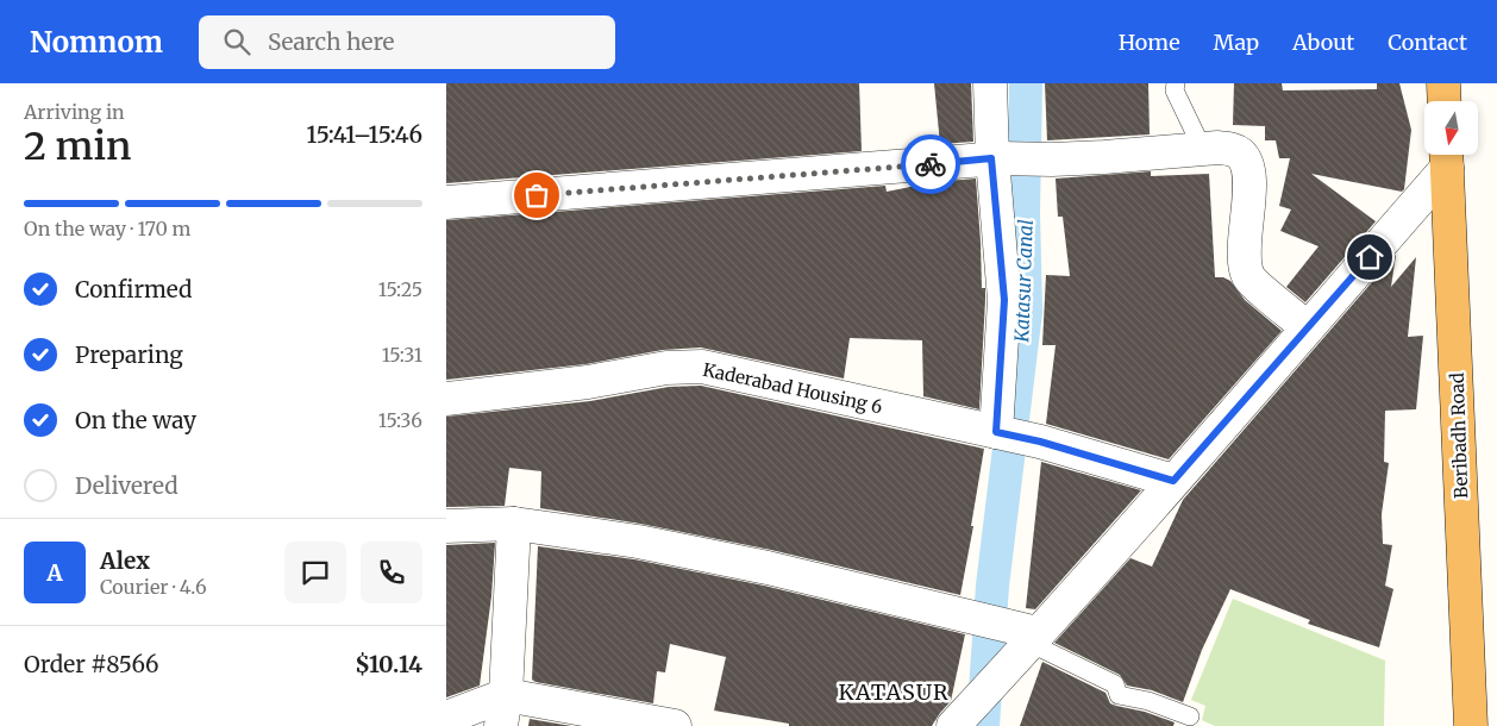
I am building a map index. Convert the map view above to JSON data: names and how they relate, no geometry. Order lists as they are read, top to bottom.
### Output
{
  "streets": {
    "highway": ["Beribadh Road"],
    "street": ["Kaderabad Housing 6"]
  },
  "districts": ["KATASUR"],
  "water": ["Katasur Canal"],
  "north": "bottom",
  "page": {
    "header": "Nomnom",
    "search": "Search here",
    "nav": [
      "Home",
      "Map",
      "About",
      "Contact"
    ],
    "heading": ["2 min", "Arriving in", "15:41–15:46"],
    "panel": [
      "Alex",
      "Courier · 4.6",
      "Order #8566",
      "$10.14"
    ],
    "bar": "On the way · 170 m",
    "list": [
      ["Confirmed", "15:25"],
      ["Preparing", "15:31"],
      ["On the way", "15:36"],
      "Delivered"
    ],
    "round": "A"
  }
}
